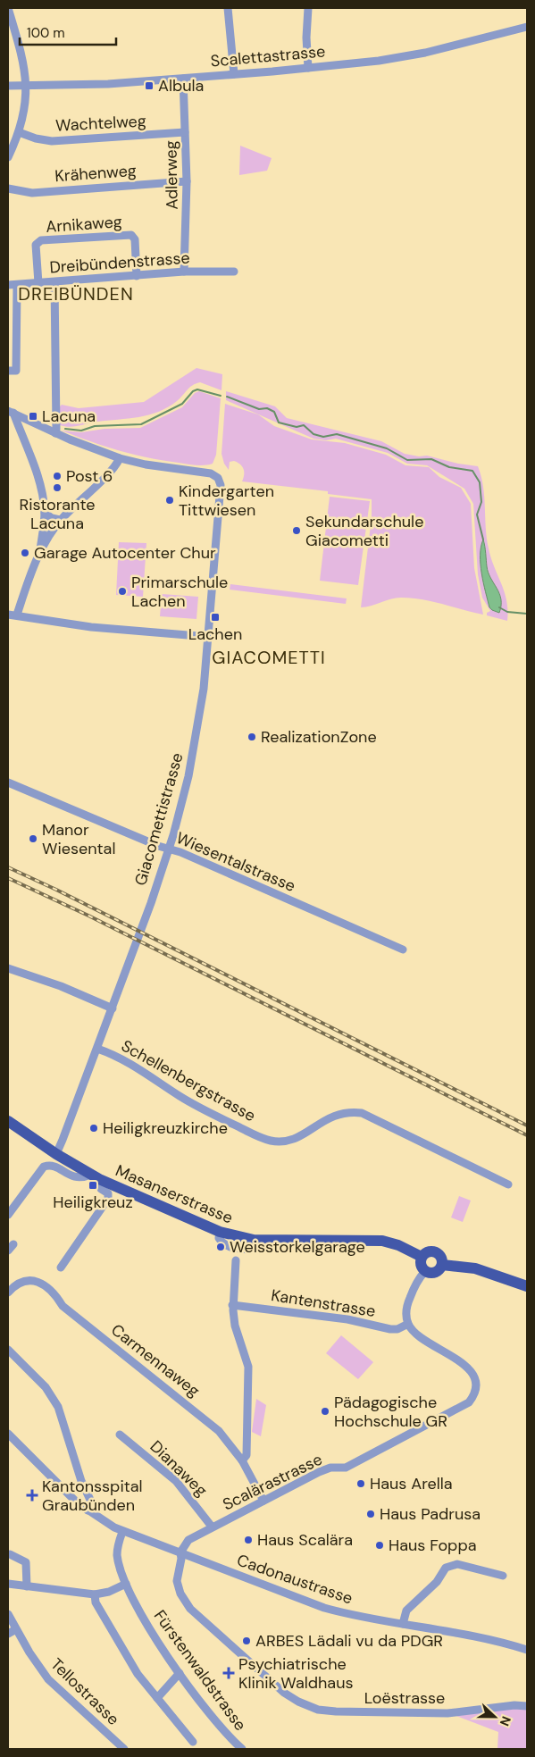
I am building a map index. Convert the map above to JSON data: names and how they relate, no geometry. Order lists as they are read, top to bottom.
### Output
{
  "streets": {
    "main road": ["Masanserstrasse"],
    "street": [
      "Scalettastrasse",
      "Wachtelweg",
      "Krähenweg",
      "Adlerweg",
      "Arnikaweg",
      "Dreibündenstrasse",
      "Giacomettistrasse",
      "Wiesentalstrasse",
      "Schellenbergstrasse",
      "Kantenstrasse",
      "Carmennaweg",
      "Dianaweg",
      "Scalärastrasse",
      "Cadonaustrasse",
      "Fürstenwaldstrasse",
      "Tellostrasse",
      "Loëstrasse"
    ]
  },
  "crossings": [
    ["Scalettastrasse", "Adlerweg"],
    ["Wachtelweg", "Adlerweg"],
    ["Krähenweg", "Adlerweg"],
    ["Adlerweg", "Dreibündenstrasse"],
    ["Arnikaweg", "Dreibündenstrasse"],
    ["Giacomettistrasse", "Wiesentalstrasse"],
    ["Giacomettistrasse", "Schellenbergstrasse"],
    ["Giacomettistrasse", "Masanserstrasse"],
    ["Kantenstrasse", "Scalärastrasse"],
    ["Carmennaweg", "Scalärastrasse"],
    ["Dianaweg", "Scalärastrasse"],
    ["Scalärastrasse", "Cadonaustrasse"],
    ["Scalärastrasse", "Loëstrasse"],
    ["Cadonaustrasse", "Loëstrasse"]
  ],
  "districts": ["DREIBÜNDEN", "GIACOMETTI"],
  "places": {
    "transit": [
      "Albula",
      "Lacuna",
      "Lachen",
      "Heiligkreuz"
    ],
    "other": [
      "Post 6",
      "Ristorante Lacuna",
      "Kindergarten Tittwiesen",
      "Sekundarschule Giacometti",
      "Garage Autocenter Chur",
      "Primarschule Lachen",
      "RealizationZone",
      "Manor Wiesental",
      "Heiligkreuzkirche",
      "Weisstorkelgarage",
      "Pädagogische Hochschule GR",
      "Haus Arella",
      "Haus Padrusa",
      "Haus Scalära",
      "Haus Foppa",
      "ARBES Lädali vu da PDGR"
    ],
    "health": ["Kantonsspital Graubünden", "Psychiatrische Klinik Waldhaus"]
  },
  "scale_bar": "100 m",
  "north": "right"
}
